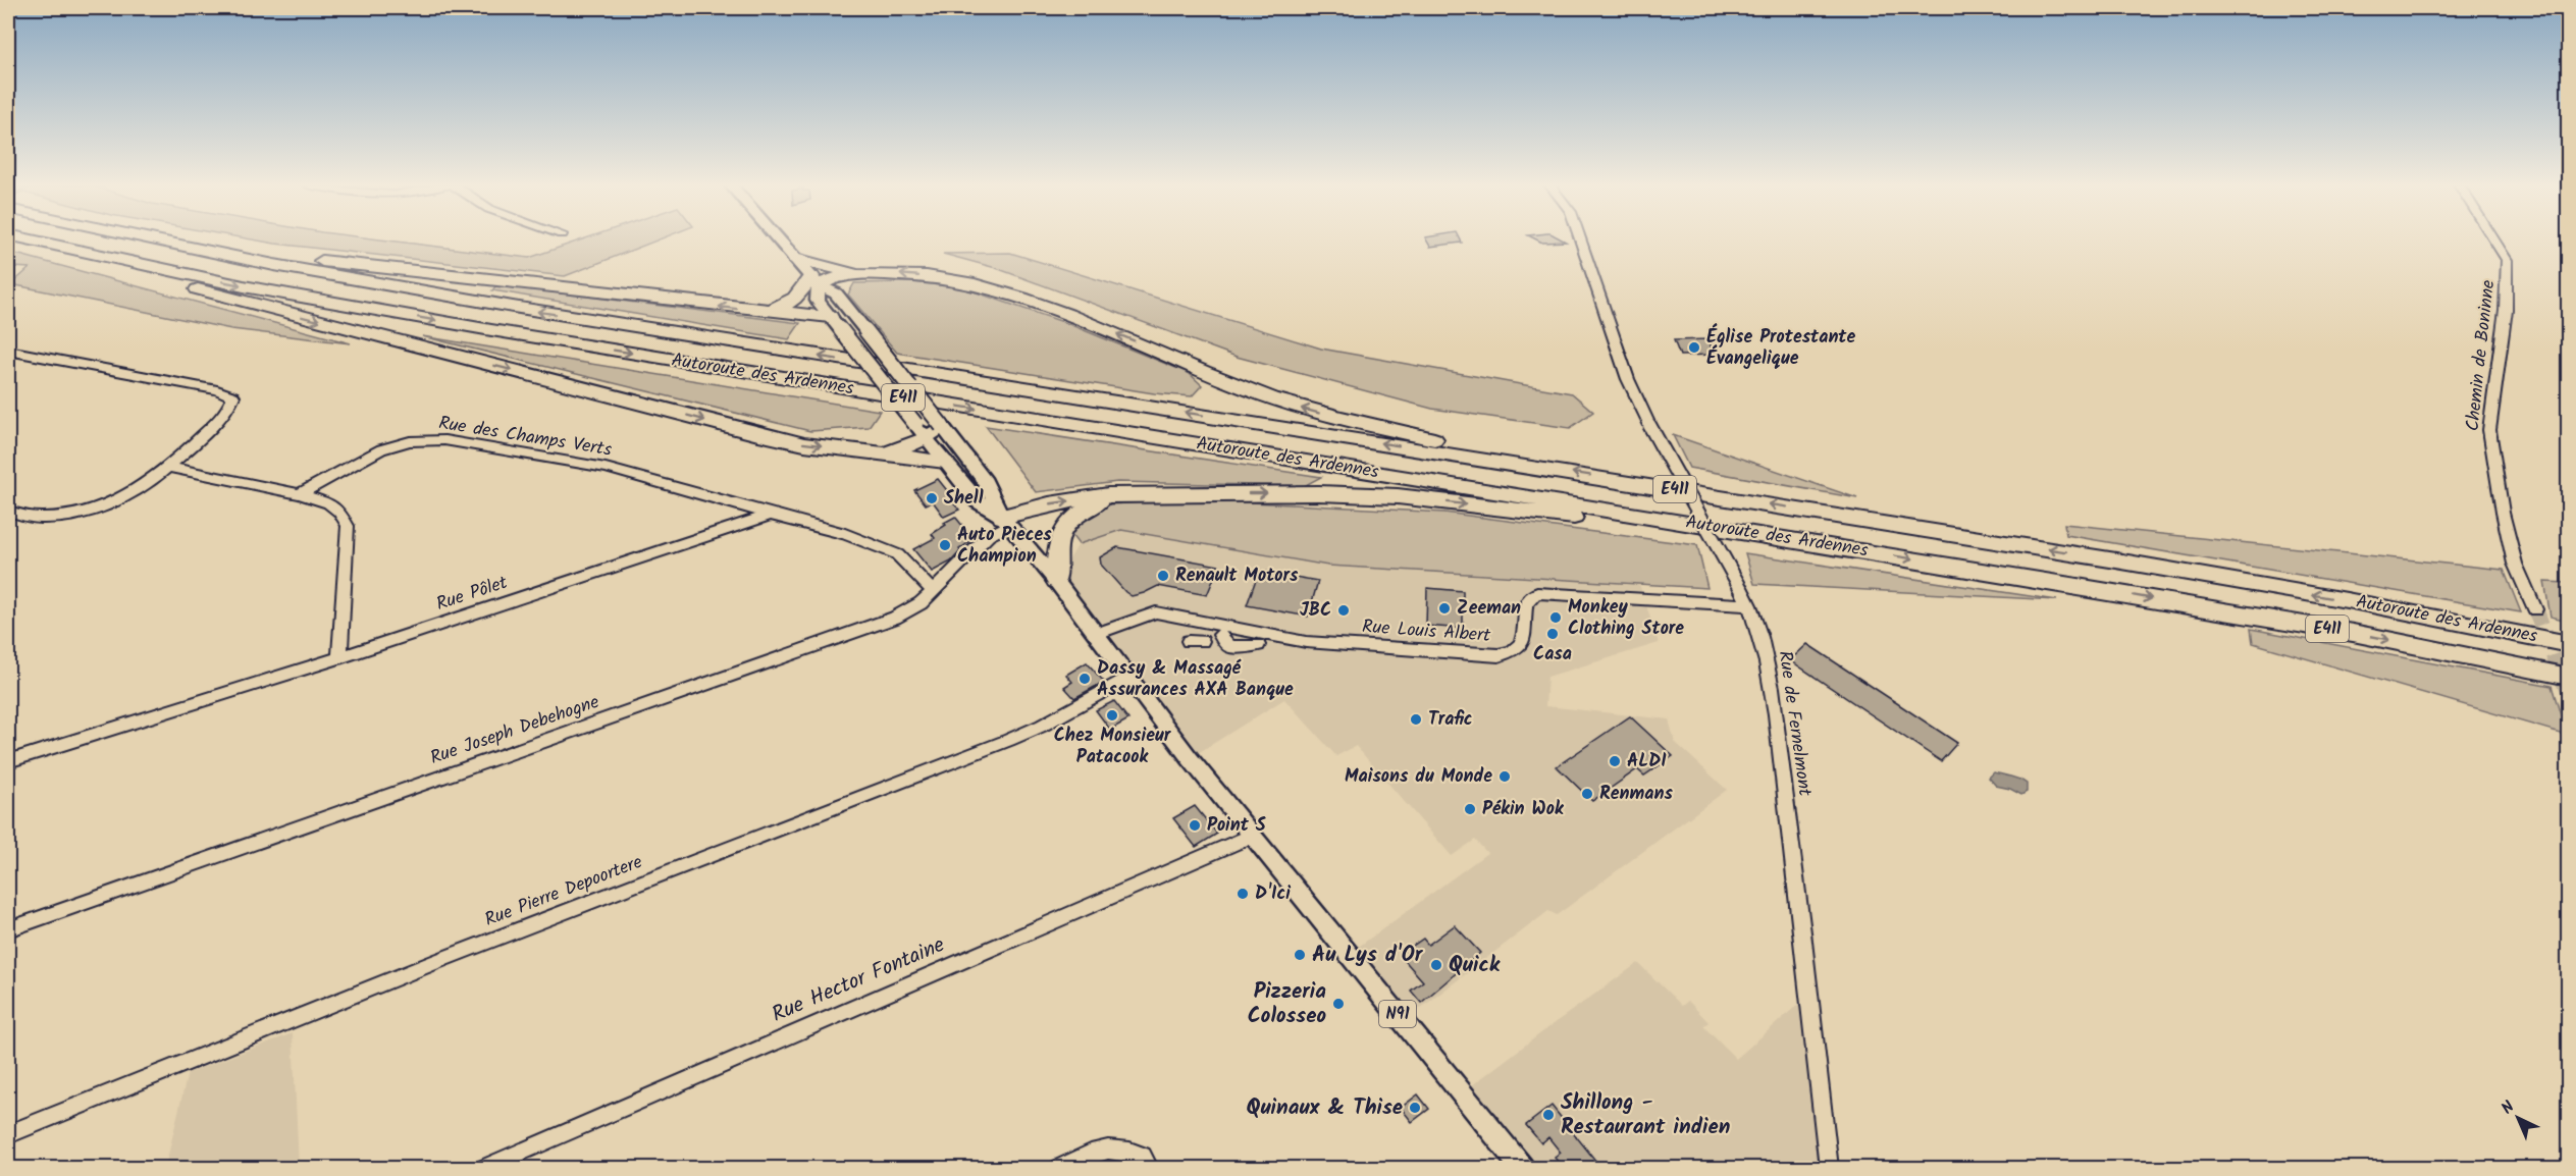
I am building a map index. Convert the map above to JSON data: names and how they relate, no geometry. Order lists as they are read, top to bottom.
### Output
{
  "streets": {
    "highway": ["Autoroute des Ardennes", "E411"],
    "main road": ["N91"],
    "street": [
      "Chemin de Boninne",
      "Rue des Champs Verts",
      "Rue Pôlet",
      "Rue Louis Albert",
      "Rue de Fernelmont",
      "Rue Joseph Debehogne",
      "Rue Pierre Depoortere",
      "Rue Hector Fontaine"
    ]
  },
  "crossings": [
    ["Rue des Champs Verts", "Rue Pôlet"],
    ["Rue Louis Albert", "Rue de Fernelmont"],
    ["Rue Louis Albert", "N91"],
    ["Rue Joseph Debehogne", "N91"],
    ["Rue Pierre Depoortere", "N91"],
    ["Rue Hector Fontaine", "N91"]
  ],
  "places": [
    "Église Protestante Évangelique",
    "Shell",
    "Auto Pieces Champion",
    "Renault Motors",
    "Zeeman",
    "JBC",
    "Monkey Clothing Store",
    "Casa",
    "Dassy & Massagé Assurances AXA Banque",
    "Chez Monsieur Patacook",
    "Trafic",
    "ALDI",
    "Maisons du Monde",
    "Renmans",
    "Pékin Wok",
    "Point S",
    "D'Ici",
    "Au Lys d'Or",
    "Quick",
    "Pizzeria Colosseo",
    "Quinaux & Thise",
    "Shillong - Restaurant indien"
  ],
  "north": "top left"
}
